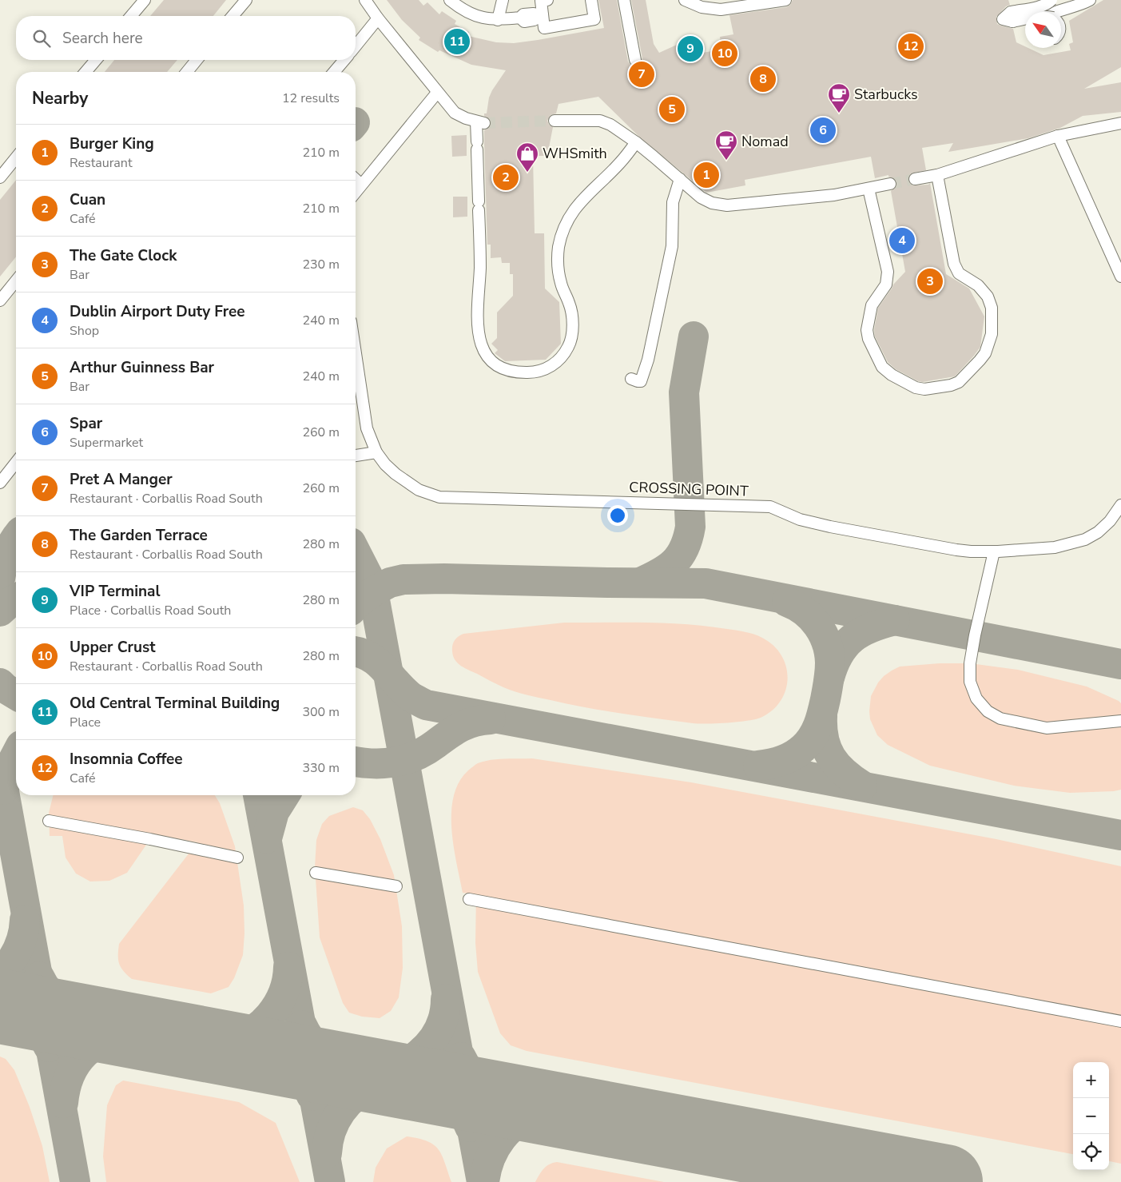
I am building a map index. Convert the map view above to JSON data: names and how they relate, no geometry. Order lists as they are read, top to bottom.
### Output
{
  "streets": {
    "street": ["CROSSING POINT"]
  },
  "places": {
    "cafe": ["Starbucks", "Nomad"],
    "shop": ["WHSmith"]
  },
  "north": "top left",
  "page": {
    "search": "Search here",
    "pins": [
      "11",
      "12",
      "9",
      "10",
      "7",
      "8",
      "5",
      "6",
      "1",
      "2",
      "4",
      "3"
    ],
    "heading": ["Nearby", "12 results"],
    "list": [
      {
        "mark": "1",
        "name": "Burger King",
        "note": "Restaurant",
        "value": "210 m"
      },
      {
        "mark": "2",
        "name": "Cuan",
        "note": "Café",
        "value": "210 m"
      },
      {
        "mark": "3",
        "name": "The Gate Clock",
        "note": "Bar",
        "value": "230 m"
      },
      {
        "mark": "4",
        "name": "Dublin Airport Duty Free",
        "note": "Shop",
        "value": "240 m"
      },
      {
        "mark": "5",
        "name": "Arthur Guinness Bar",
        "note": "Bar",
        "value": "240 m"
      },
      {
        "mark": "6",
        "name": "Spar",
        "note": "Supermarket",
        "value": "260 m"
      },
      {
        "mark": "7",
        "name": "Pret A Manger",
        "note": "Restaurant · Corballis Road South",
        "value": "260 m"
      },
      {
        "mark": "8",
        "name": "The Garden Terrace",
        "note": "Restaurant · Corballis Road South",
        "value": "280 m"
      },
      {
        "mark": "9",
        "name": "VIP Terminal",
        "note": "Place · Corballis Road South",
        "value": "280 m"
      },
      {
        "mark": "10",
        "name": "Upper Crust",
        "note": "Restaurant · Corballis Road South",
        "value": "280 m"
      },
      {
        "mark": "11",
        "name": "Old Central Terminal Building",
        "note": "Place",
        "value": "300 m"
      },
      {
        "mark": "12",
        "name": "Insomnia Coffee",
        "note": "Café",
        "value": "330 m"
      }
    ],
    "map_buttons": ["+", "−"]
  }
}
